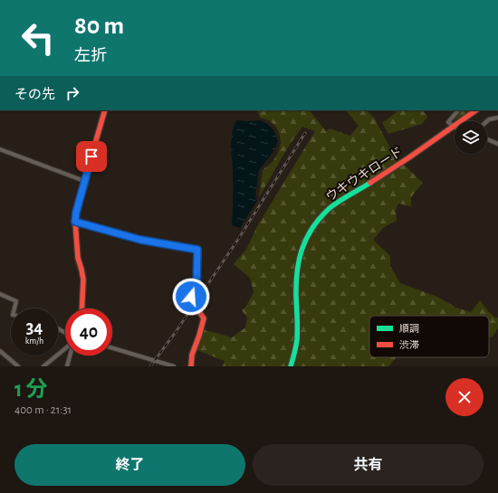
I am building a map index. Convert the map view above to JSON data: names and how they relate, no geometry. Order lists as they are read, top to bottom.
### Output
{
  "streets": {
    "street": ["ウキウキロード"]
  },
  "legend": ["順調", "渋滞"],
  "page": {
    "turn": ["80 m", "左折"],
    "then": "その先",
    "speed": "34 km/h",
    "limit": "40",
    "heading": ["1 分", "400 m · 21:31"],
    "buttons": ["終了", "共有"]
  }
}
